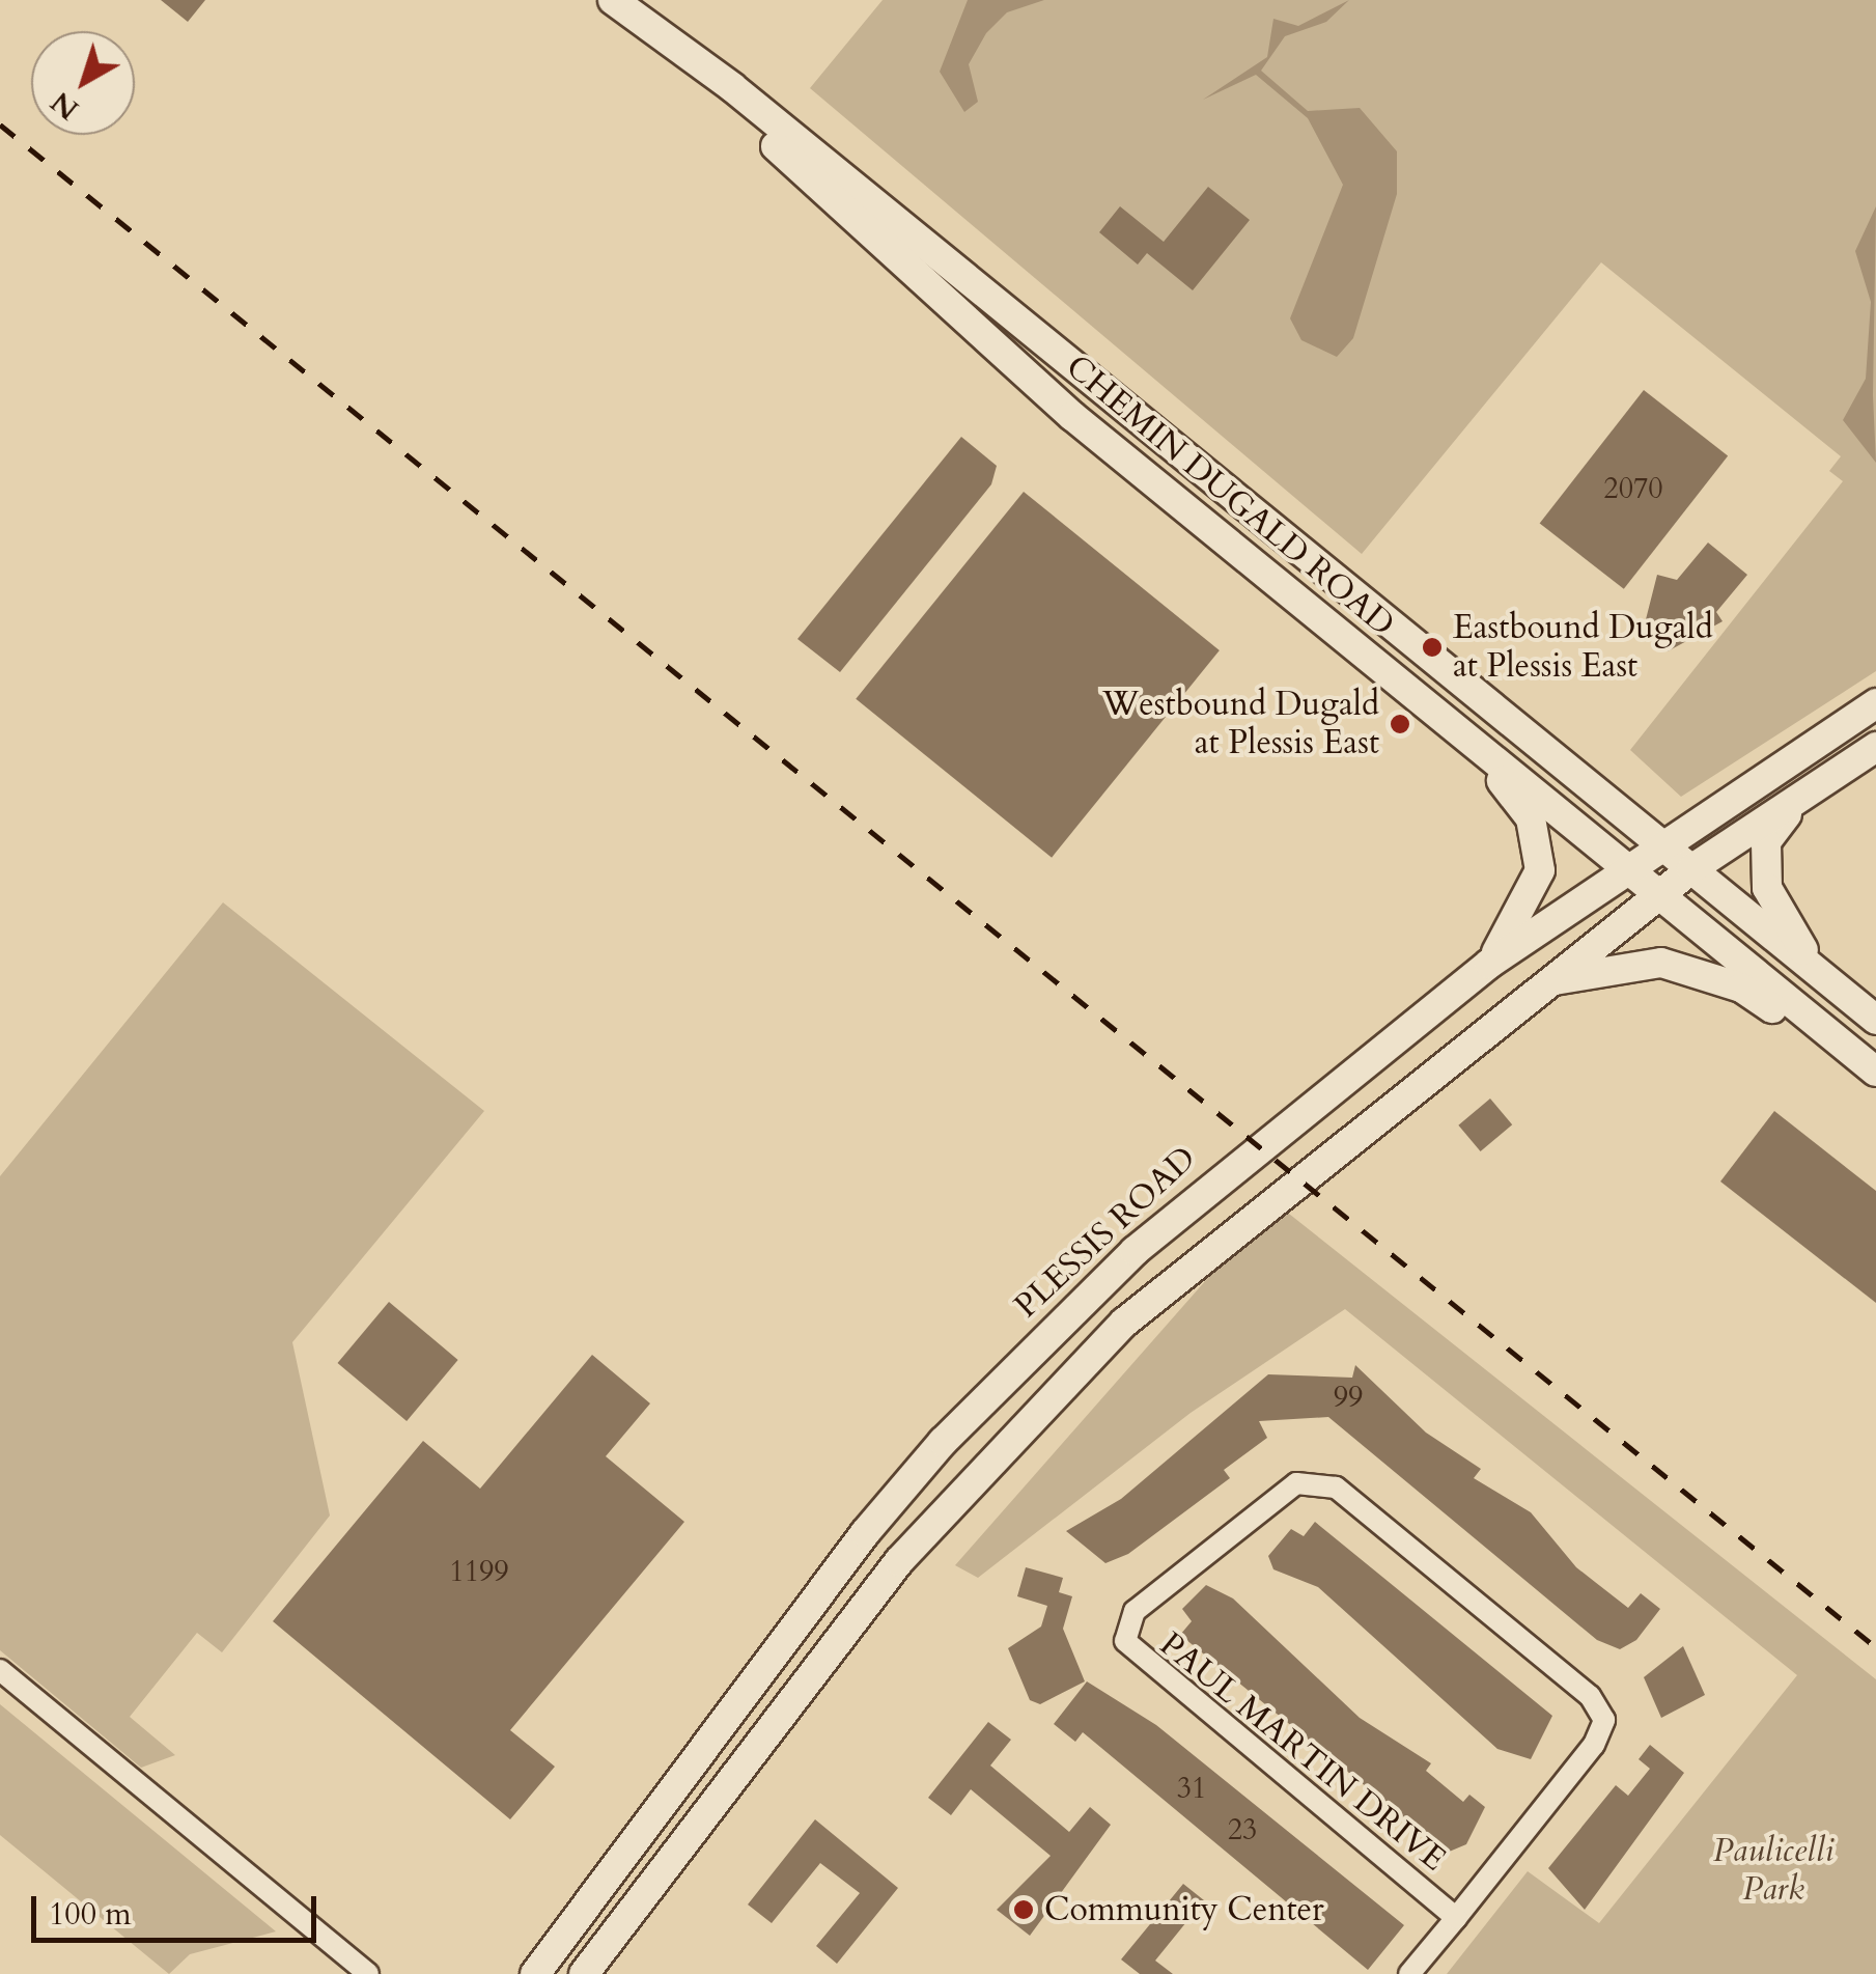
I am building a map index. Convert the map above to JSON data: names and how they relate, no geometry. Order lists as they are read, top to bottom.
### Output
{
  "streets": {
    "main road": ["CHEMIN DUGALD ROAD", "PLESSIS ROAD"],
    "street": ["PAUL MARTIN DRIVE"]
  },
  "crossings": [
    ["CHEMIN DUGALD ROAD", "PLESSIS ROAD"]
  ],
  "parks": ["Paulicelli Park"],
  "places": ["Eastbound Dugald at Plessis East", "Westbound Dugald at Plessis East", "Community Center"],
  "house_numbers": [
    "2070",
    "99",
    "1199",
    "31",
    "23"
  ],
  "scale_bar": "100 m",
  "north": "bottom left"
}
